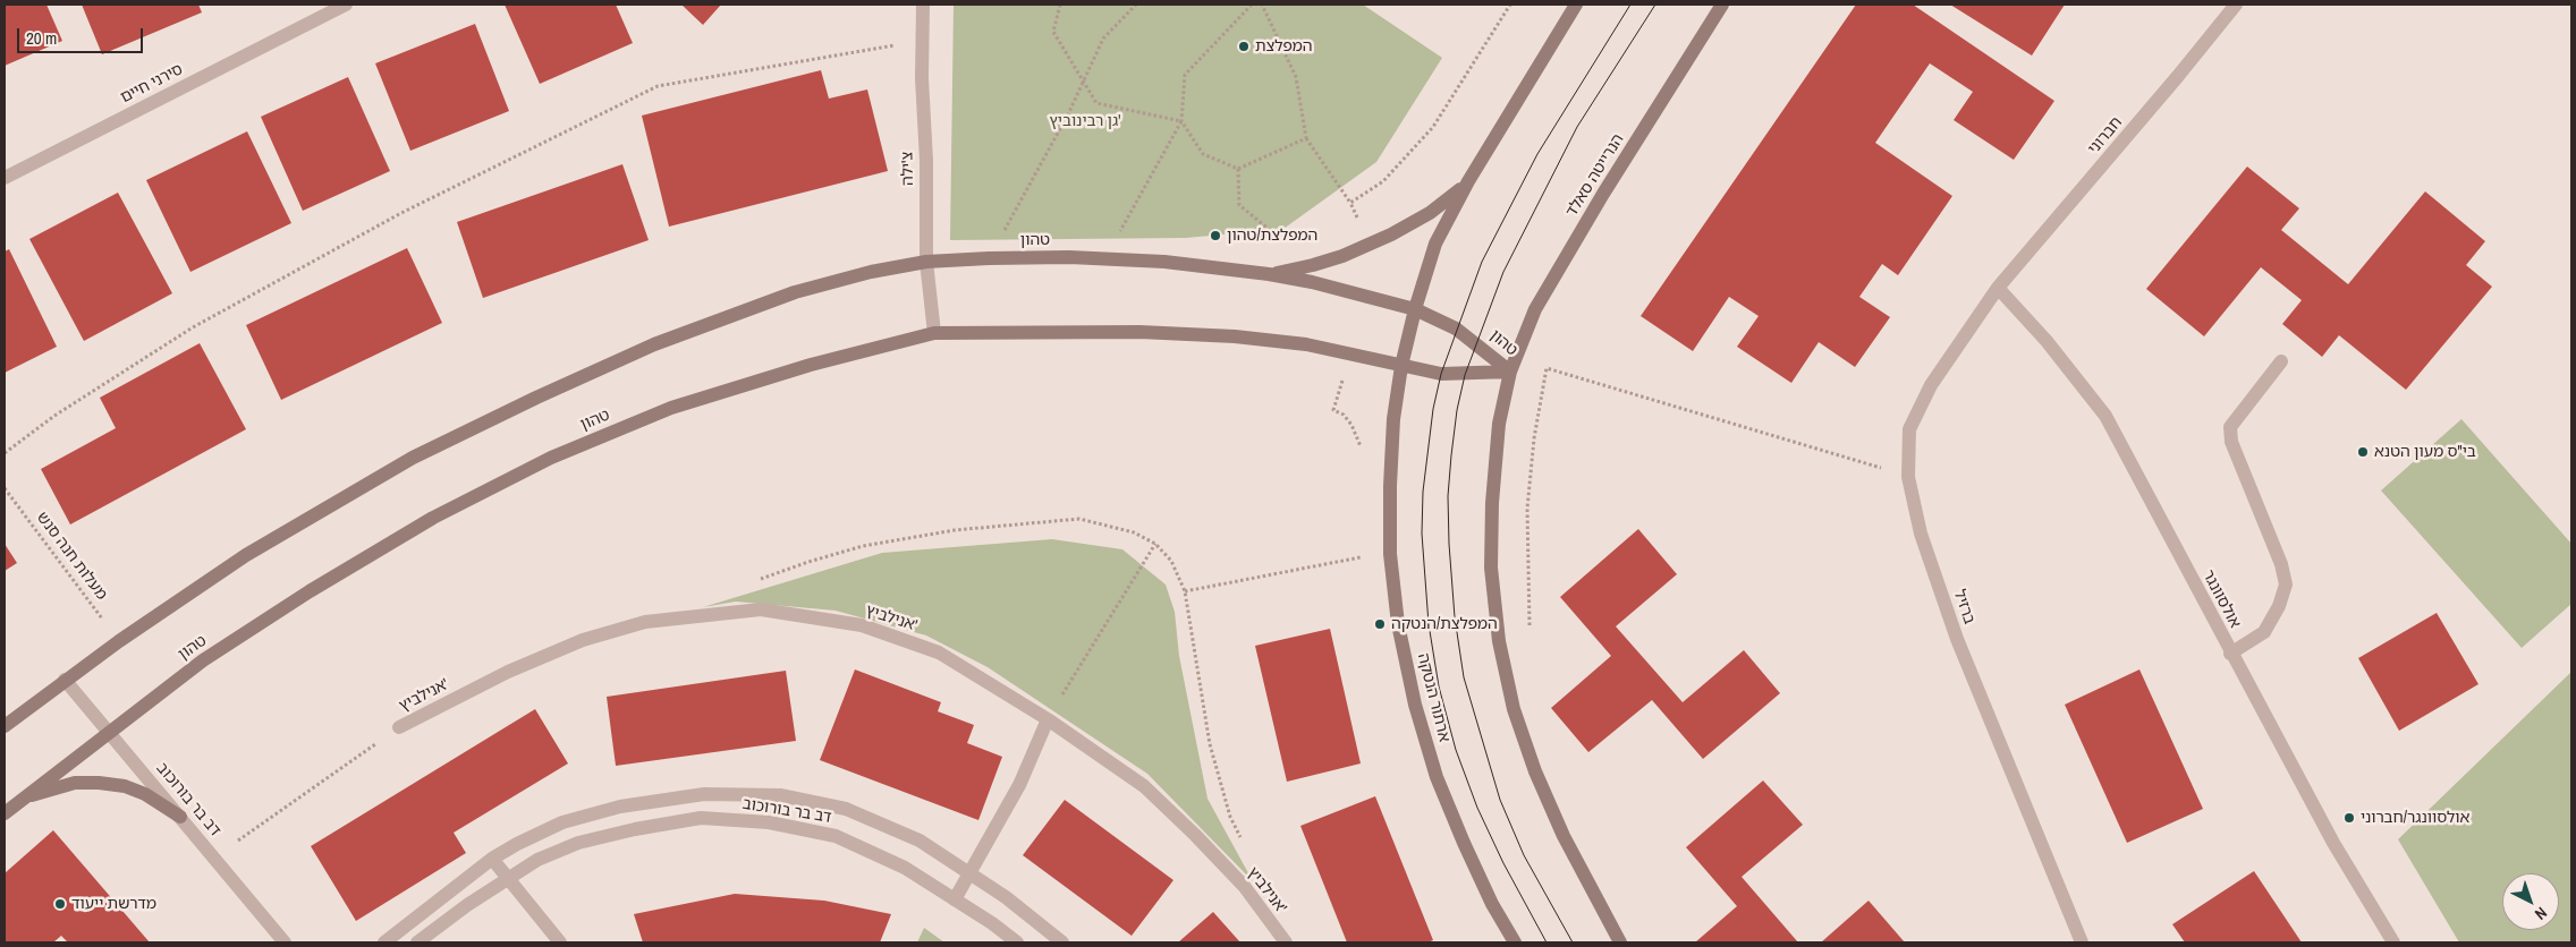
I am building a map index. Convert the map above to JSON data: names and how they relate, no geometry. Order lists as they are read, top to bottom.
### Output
{
  "streets": {
    "main road": ["הנרייטה סאלד", "טהון", "ארתור הנטקה"],
    "street": [
      "סירני חיים",
      "חברוני",
      "צ'ילה",
      "אולסוונגר",
      "ברזיל",
      "אנילביץ'",
      "דב בר בורוכוב"
    ],
    "path": ["מעלות חנה סנש"]
  },
  "crossings": [
    ["חברוני", "אולסוונגר"],
    ["חברוני", "ברזיל"],
    ["צ'ילה", "טהון"],
    ["הנרייטה סאלד", "טהון"],
    ["טהון", "מעלות חנה סנש"],
    ["טהון", "ארתור הנטקה"],
    ["טהון", "דב בר בורוכוב"],
    ["אולסוונגר", "ברזיל"]
  ],
  "parks": ["גן רבינוביץ'"],
  "places": [
    "המפלצת",
    "המפלצת/טהון",
    "בי\"ס מעון הטנא",
    "המפלצת/הנטקה",
    "אולסוונגר/חברוני",
    "מדרשת ייעוד"
  ],
  "scale_bar": "20 m",
  "north": "bottom right"
}
